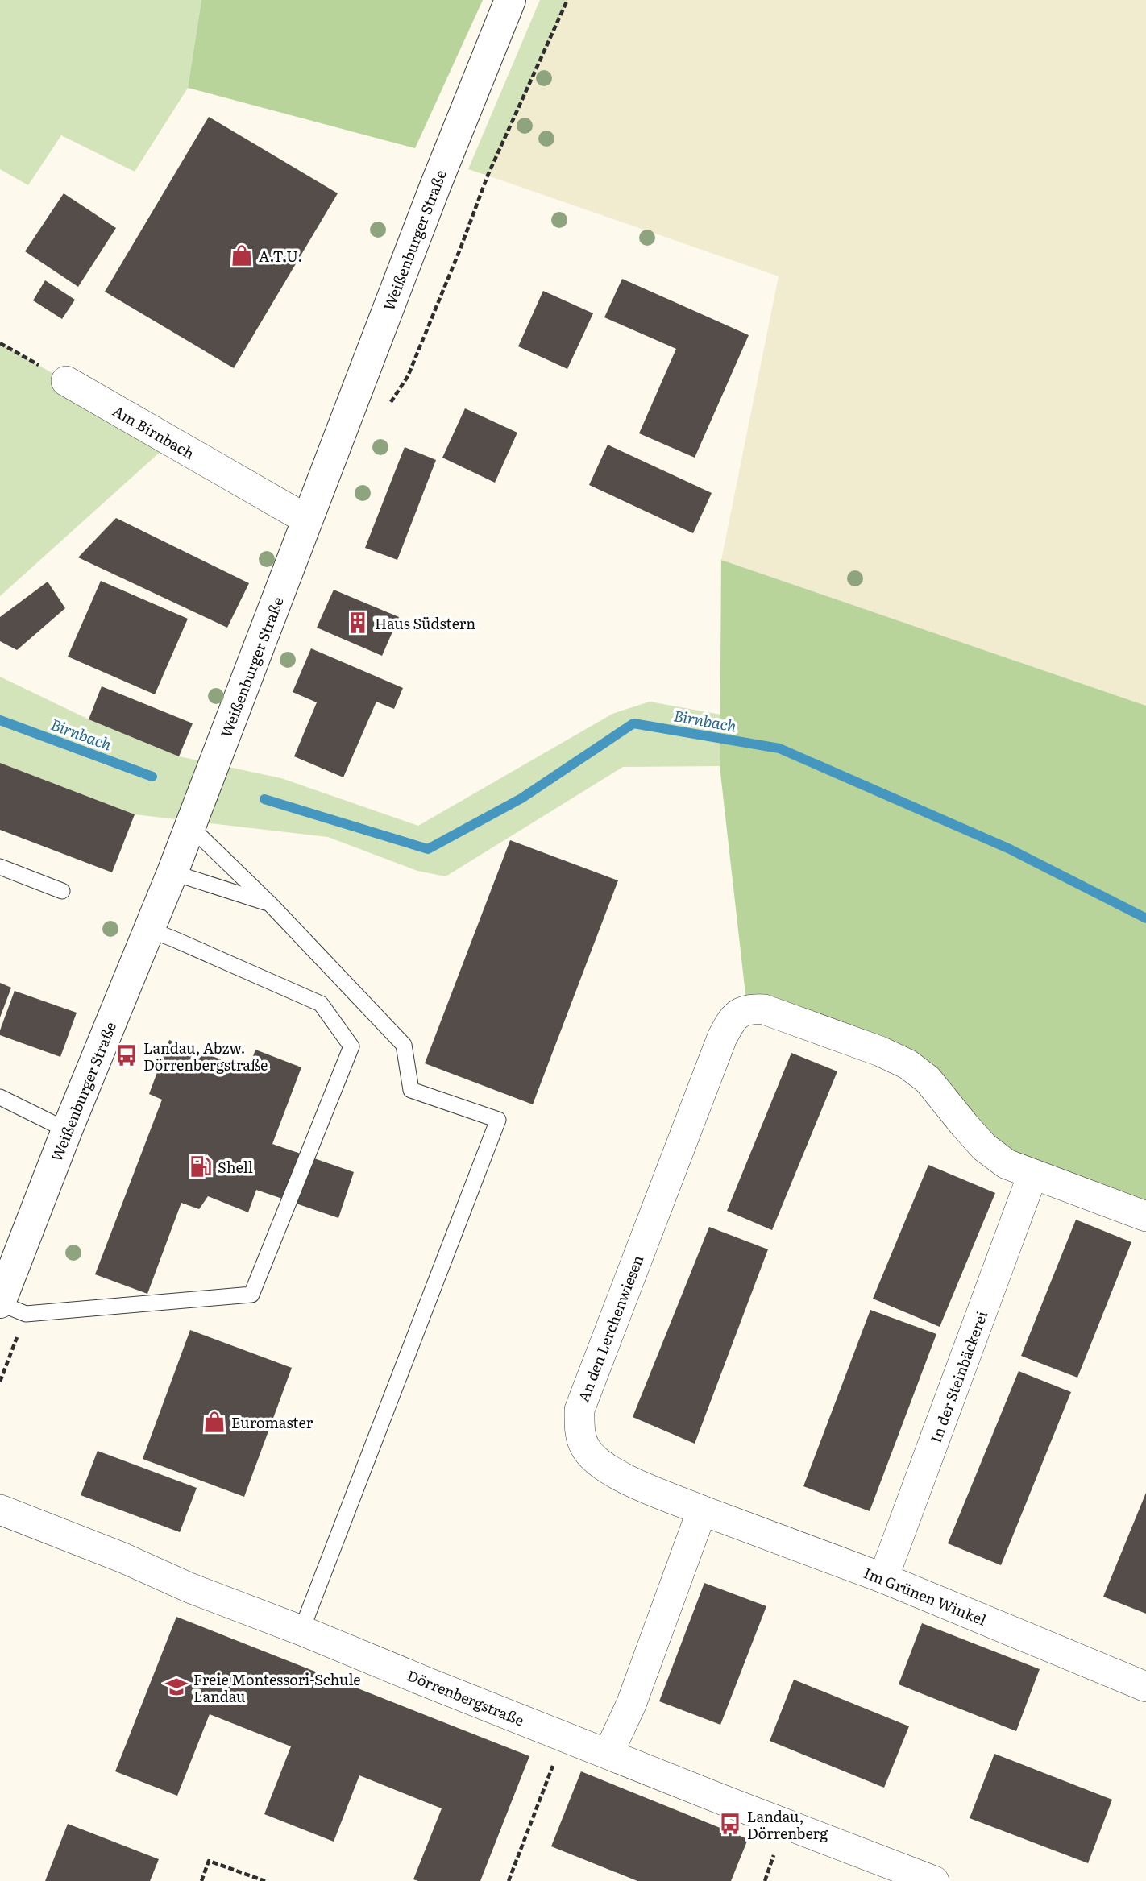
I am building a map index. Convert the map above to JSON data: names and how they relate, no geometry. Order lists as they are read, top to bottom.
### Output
{
  "streets": {
    "street": [
      "Weißenburger Straße",
      "Am Birnbach",
      "An den Lerchenwiesen",
      "In der Steinbäckerei",
      "Im Grünen Winkel",
      "Dörrenbergstraße"
    ]
  },
  "crossings": [
    ["Weißenburger Straße", "Am Birnbach"],
    ["An den Lerchenwiesen", "In der Steinbäckerei"],
    ["An den Lerchenwiesen", "Im Grünen Winkel"],
    ["In der Steinbäckerei", "Im Grünen Winkel"]
  ],
  "water": ["Birnbach"],
  "places": {
    "shop": ["A.T.U.", "Euromaster"],
    "building": ["Haus Südstern"],
    "bus stop": ["Landau, Abzw. Dörrenbergstraße", "Landau, Dörrenberg"],
    "fuel station": ["Shell"],
    "school or university": ["Freie Montessori-Schule Landau"]
  }
}
